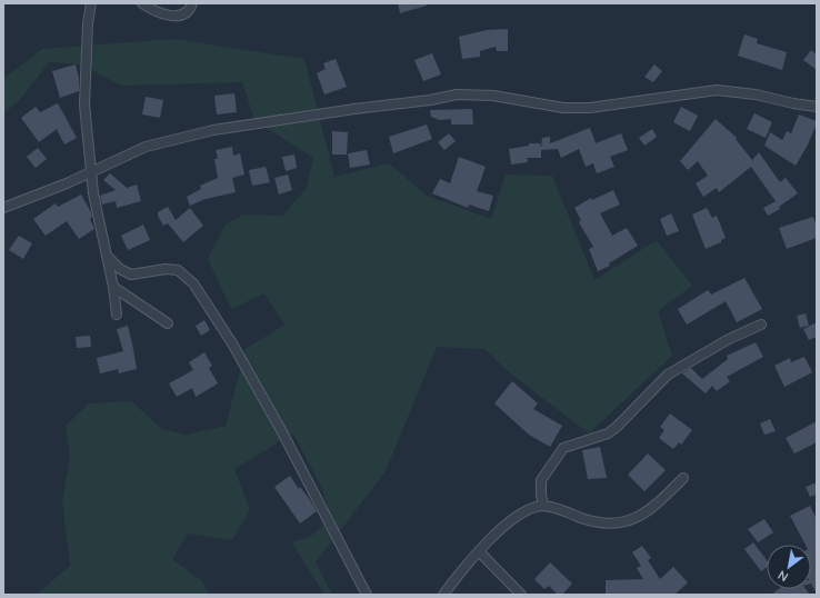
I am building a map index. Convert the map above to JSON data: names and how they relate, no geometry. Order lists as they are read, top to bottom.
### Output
{
  "north": "bottom left"
}
